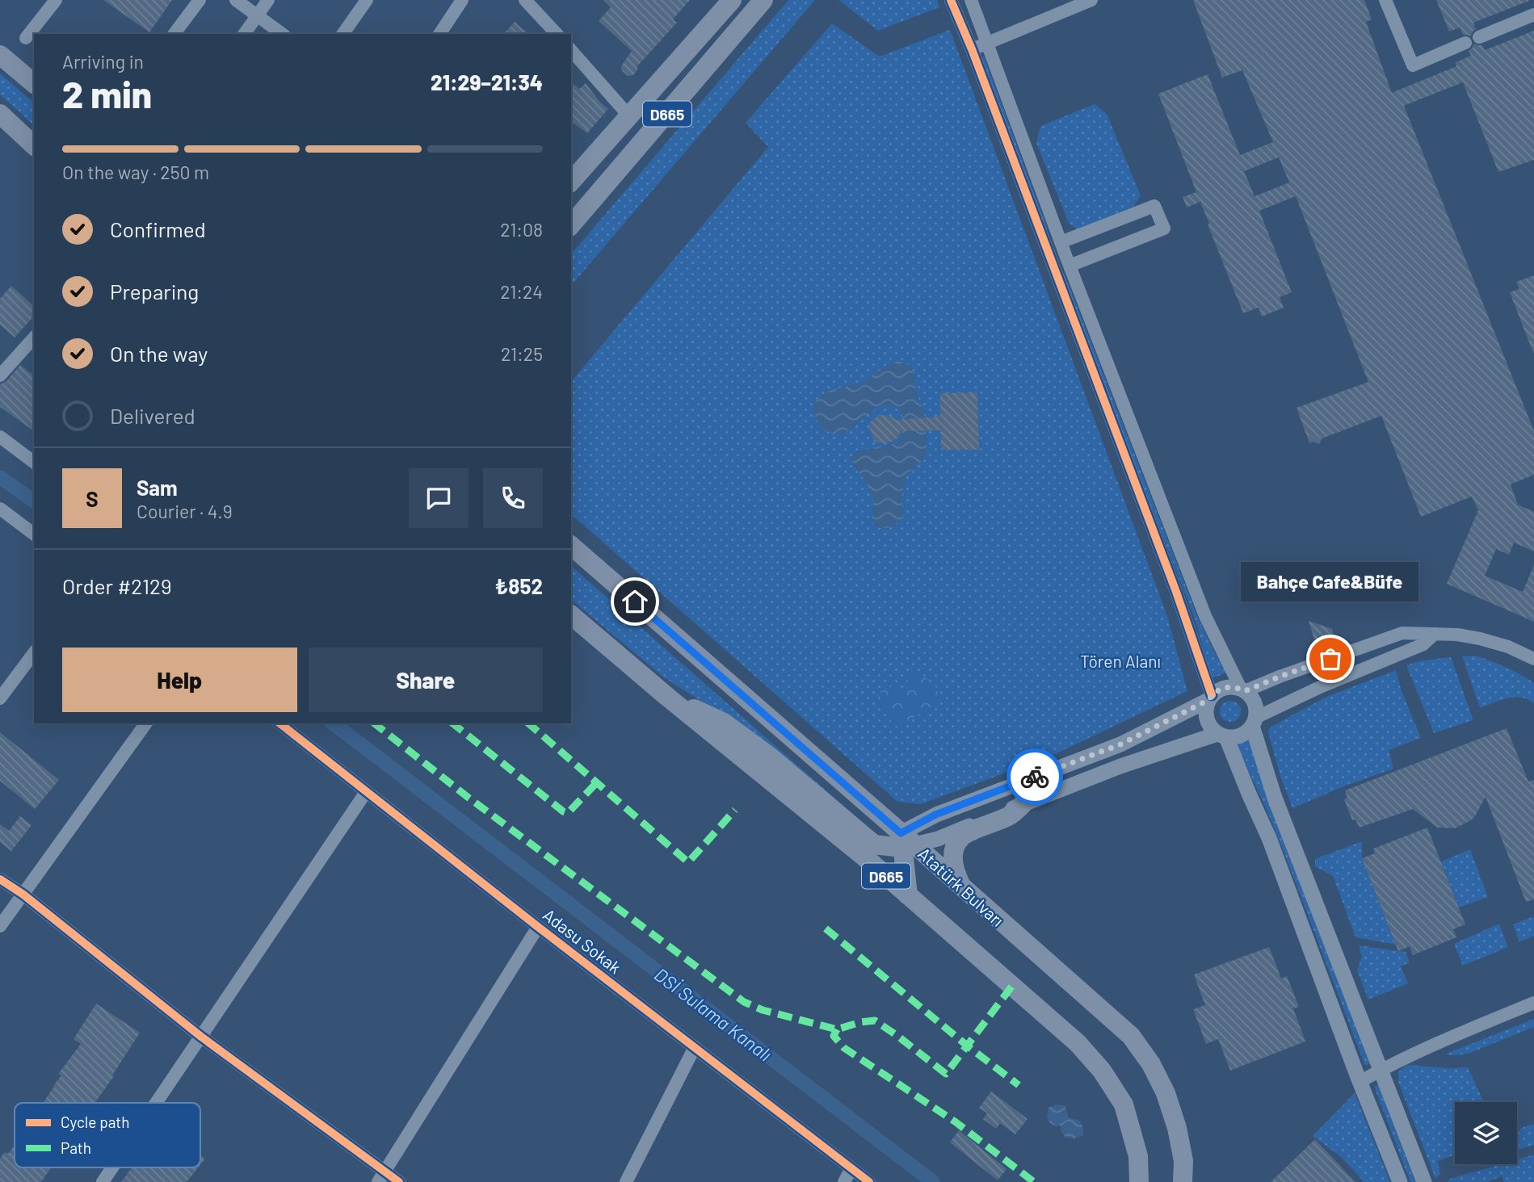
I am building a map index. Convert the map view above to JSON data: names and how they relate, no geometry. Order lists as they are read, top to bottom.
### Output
{
  "streets": {
    "highway": ["D665", "Atatürk Bulvarı"],
    "street": ["Adasu Sokak"]
  },
  "water": ["DSİ Sulama Kanalı"],
  "parks": ["Tören Alanı"],
  "places": ["Bahçe Cafe&Büfe"],
  "legend": ["Cycle path", "Path"],
  "page": {
    "heading": ["2 min", "Arriving in", "21:29–21:34"],
    "panel": [
      "Sam",
      "Courier · 4.9",
      "Order #2129",
      "₺852"
    ],
    "bar": "On the way · 250 m",
    "list": [
      ["Confirmed", "21:08"],
      ["Preparing", "21:24"],
      ["On the way", "21:25"],
      "Delivered"
    ],
    "round": "S",
    "bubble": "Bahçe Cafe&Büfe",
    "buttons": ["Help", "Share"]
  }
}
